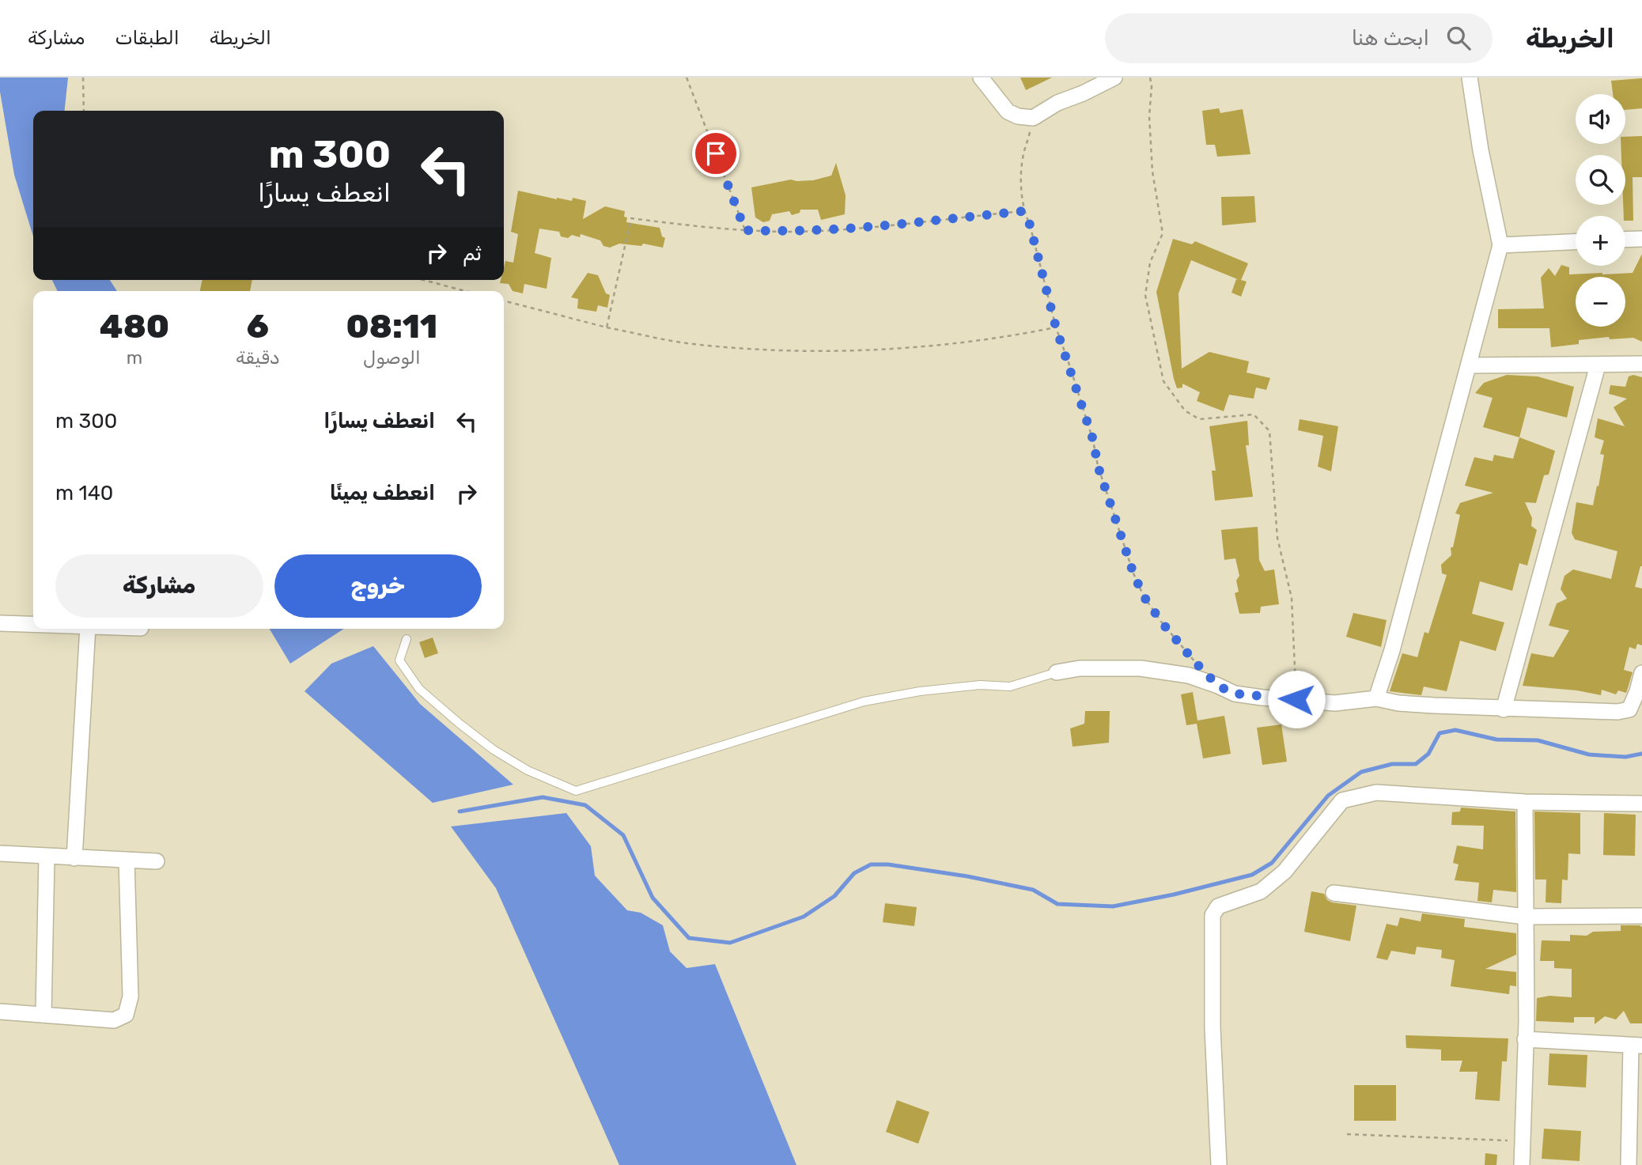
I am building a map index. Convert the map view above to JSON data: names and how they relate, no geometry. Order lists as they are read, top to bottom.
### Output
{
  "page": {
    "header": "الخريطة",
    "search": "ابحث هنا",
    "nav": ["الخريطة", "الطبقات", "مشاركة"],
    "map_buttons": ["+", "−"],
    "turn": ["300 m", "انعطف يسارًا"],
    "then": "ثم",
    "eta": [
      "08:11",
      "الوصول",
      "6",
      "دقيقة",
      "480",
      "m"
    ],
    "list": [
      {
        "name": "انعطف يسارًا",
        "value": "300 m"
      },
      {
        "name": "انعطف يمينًا",
        "value": "140 m"
      }
    ],
    "buttons": ["خروج", "مشاركة"]
  }
}
